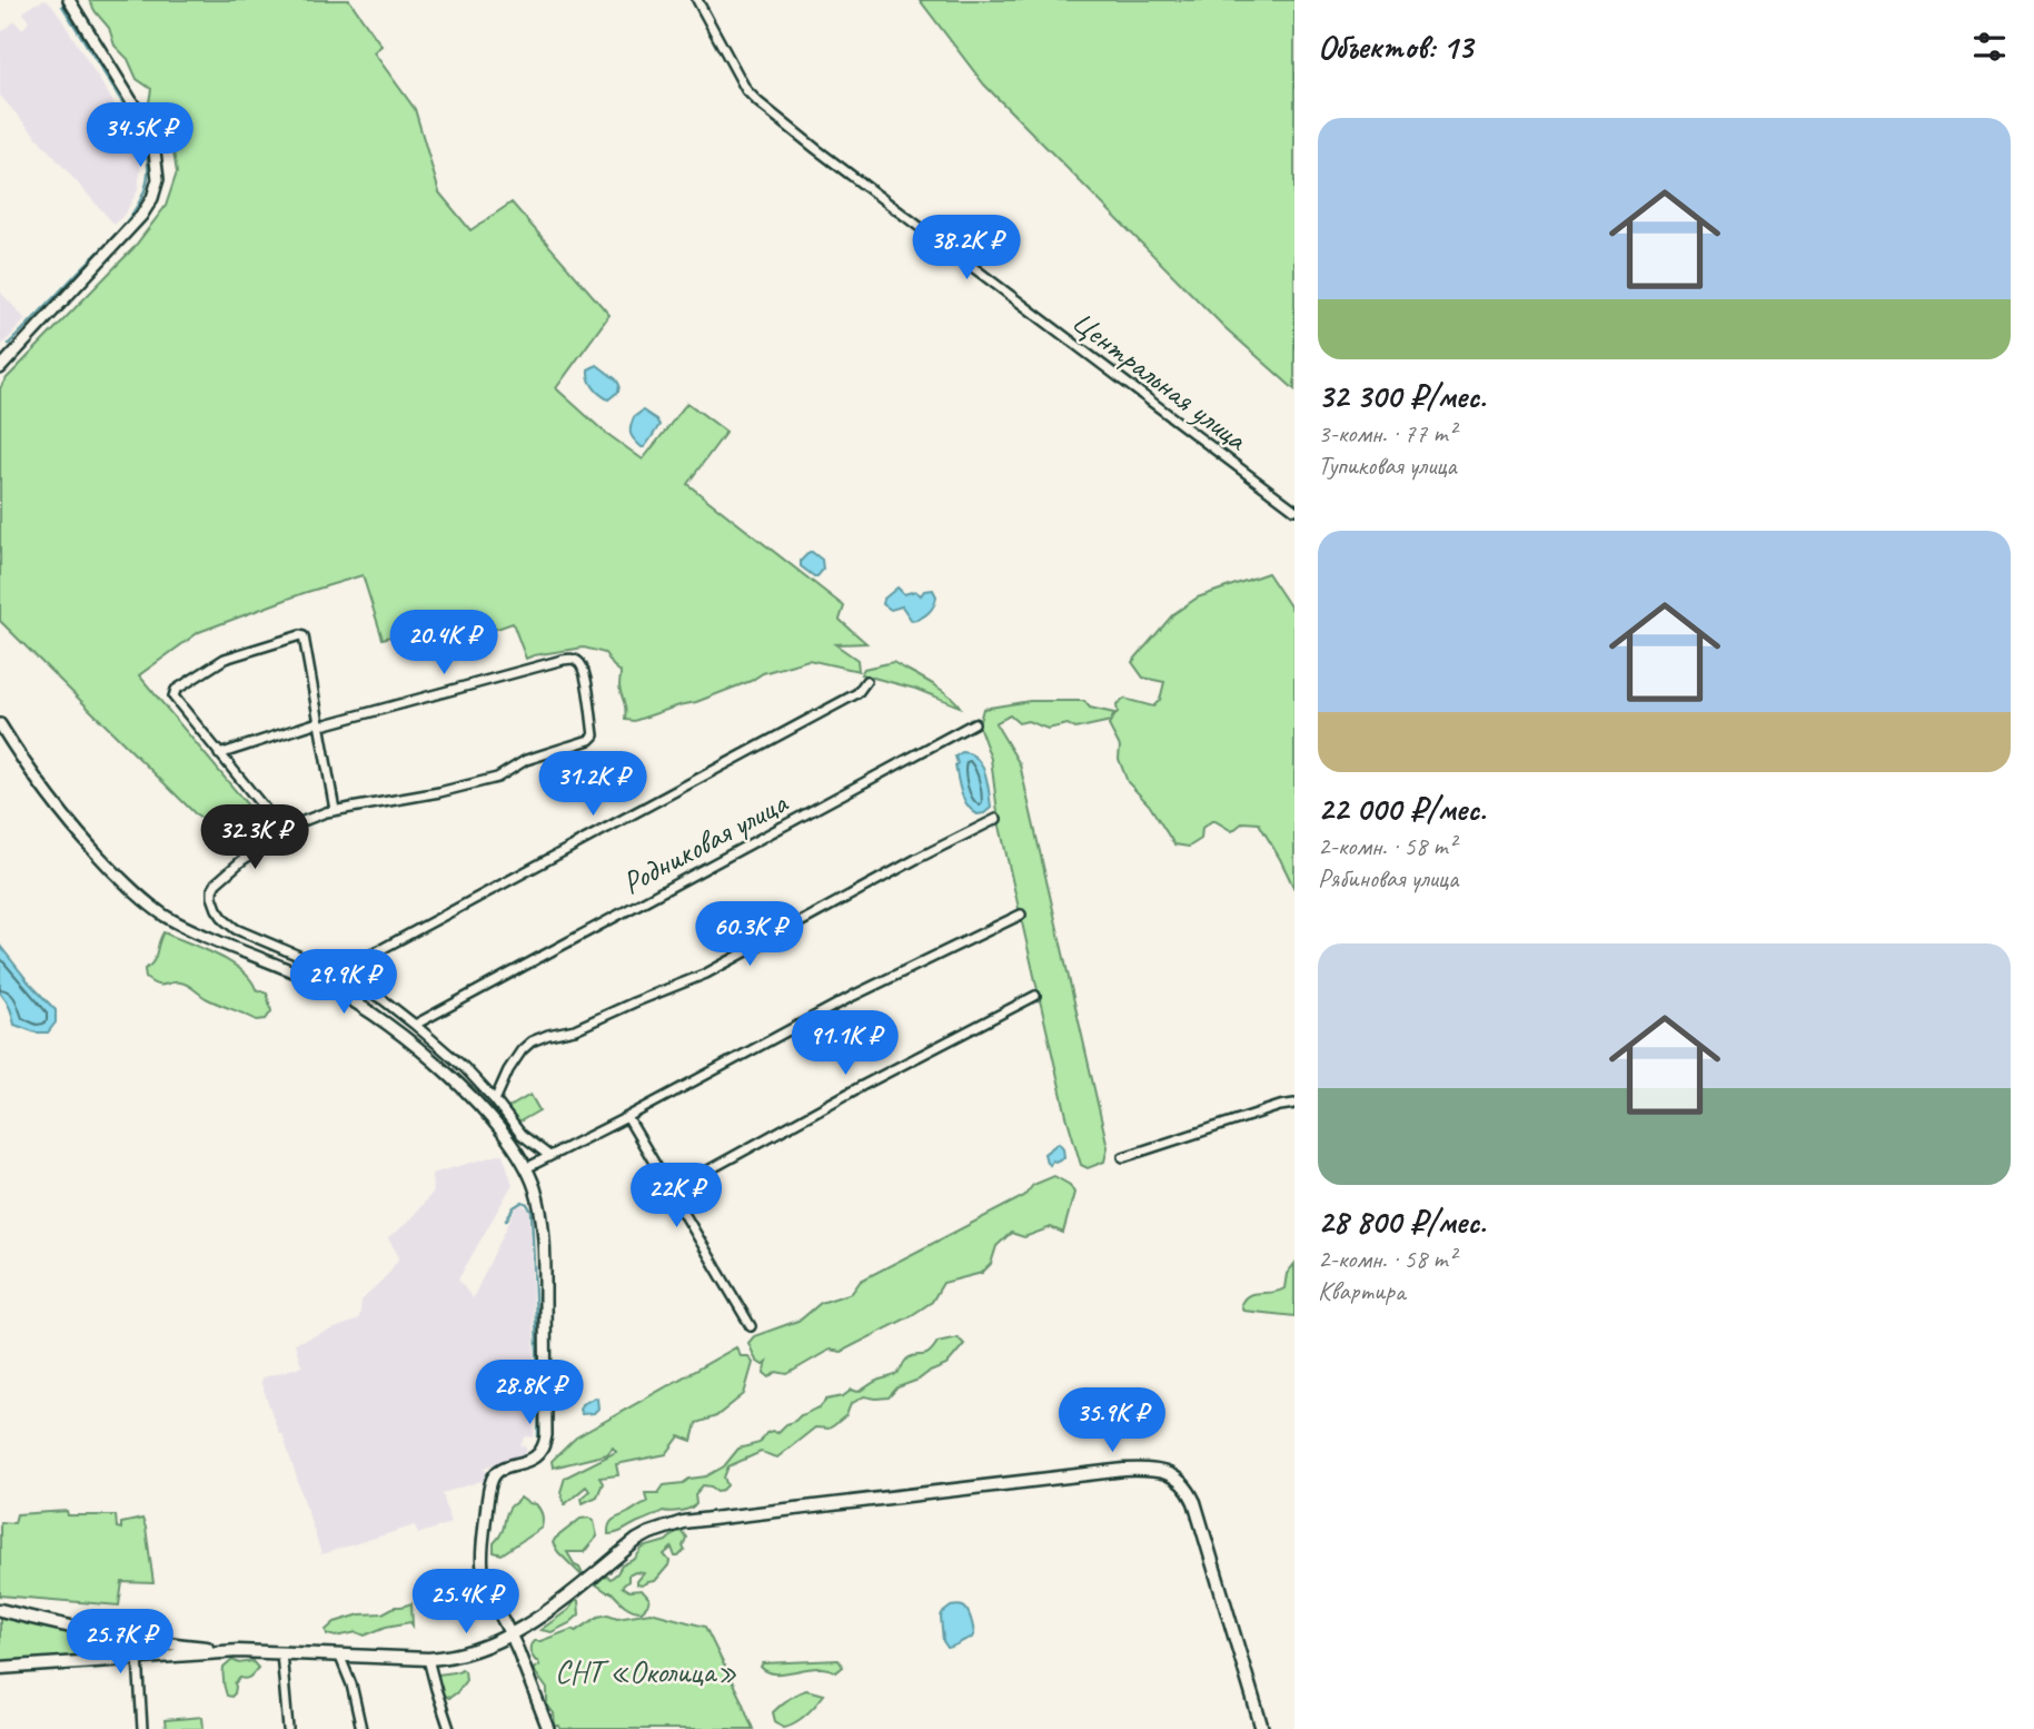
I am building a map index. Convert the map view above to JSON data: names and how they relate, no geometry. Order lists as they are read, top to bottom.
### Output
{
  "streets": {
    "street": ["Центральная улица", "Родниковая улица"]
  },
  "parks": ["СНТ «Околица»"],
  "page": {
    "heading": "Объектов: 13",
    "list": [
      {
        "name": "32 300 ₽/мес.",
        "note": "3-комн. · 77 m² · Тупиковая улица"
      },
      {
        "name": "22 000 ₽/мес.",
        "note": "2-комн. · 58 m² · Рябиновая улица"
      },
      {
        "name": "28 800 ₽/мес.",
        "note": "2-комн. · 58 m² · Квартира"
      }
    ],
    "price": [
      "34.5K ₽",
      "38.2K ₽",
      "20.4K ₽",
      "31.2K ₽",
      "32.3K ₽",
      "60.3K ₽",
      "29.9K ₽",
      "91.1K ₽",
      "22K ₽",
      "28.8K ₽",
      "35.9K ₽",
      "25.4K ₽",
      "25.7K ₽"
    ]
  }
}
